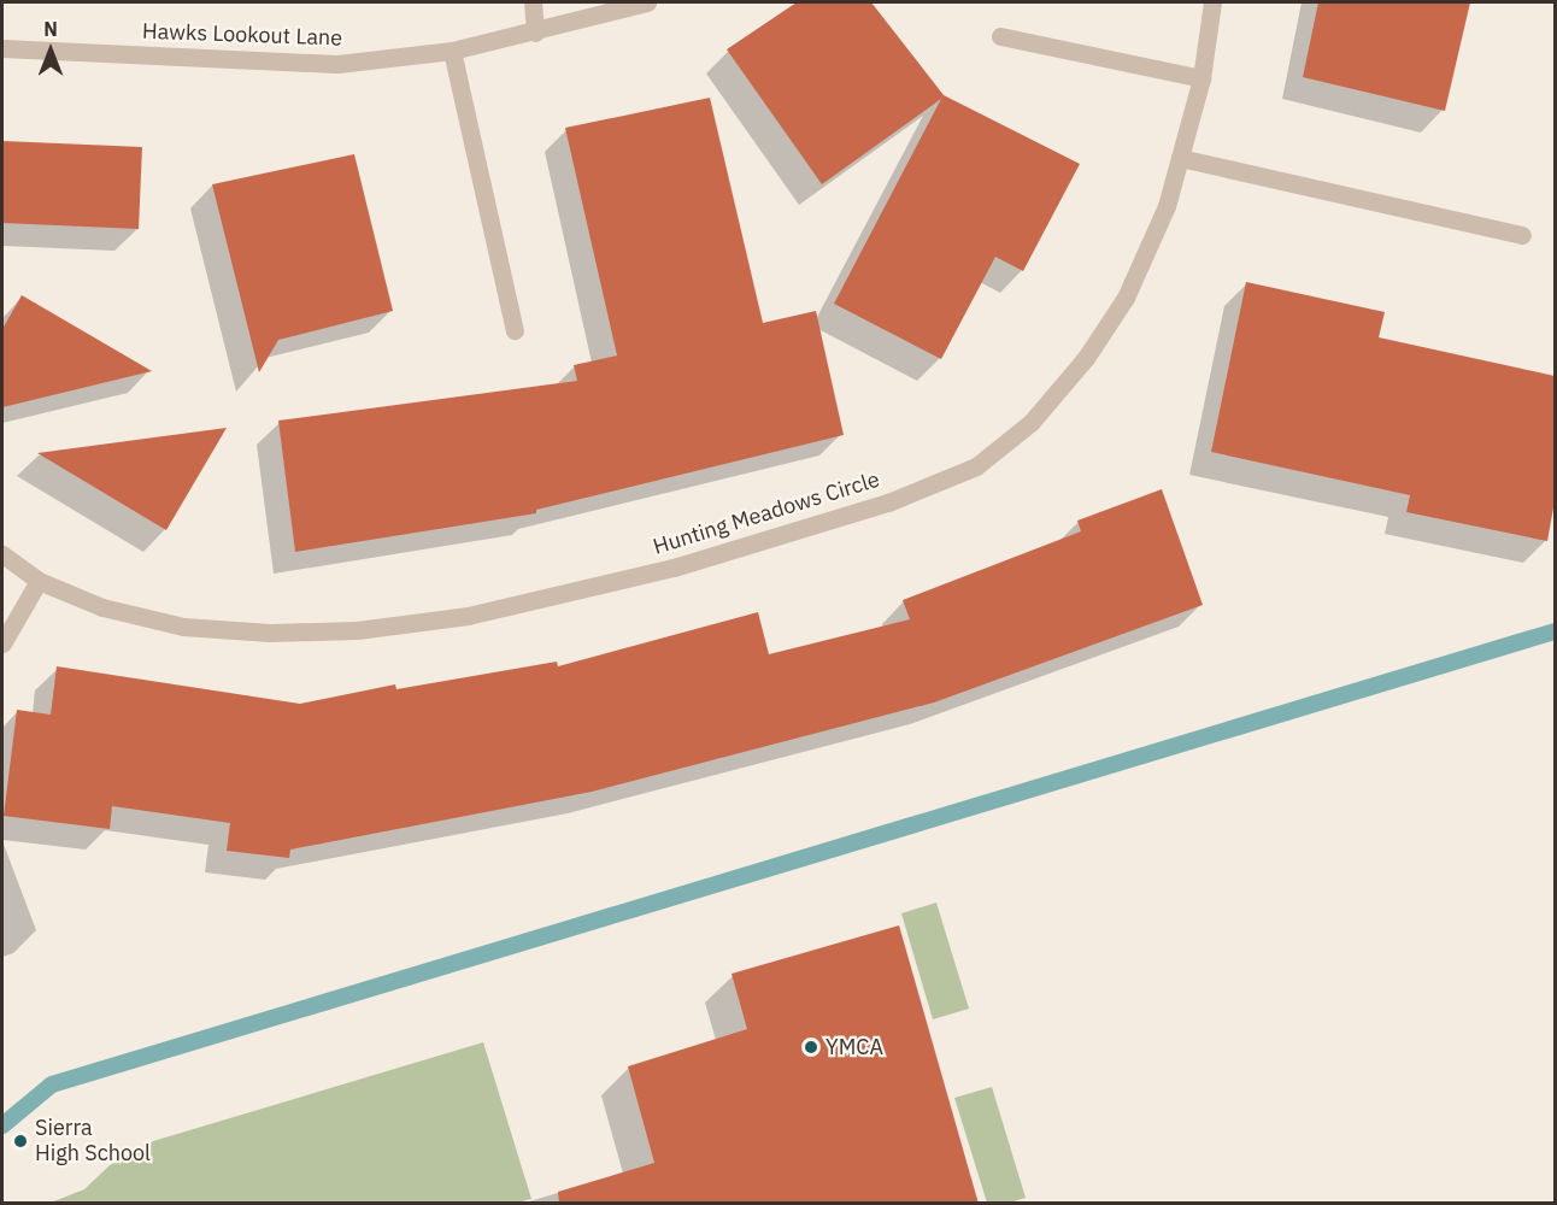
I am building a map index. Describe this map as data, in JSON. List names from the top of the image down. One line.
{"streets":{"street":["Hawks Lookout Lane","Hunting Meadows Circle"]},"places":["YMCA","Sierra High School"],"north":"top"}
